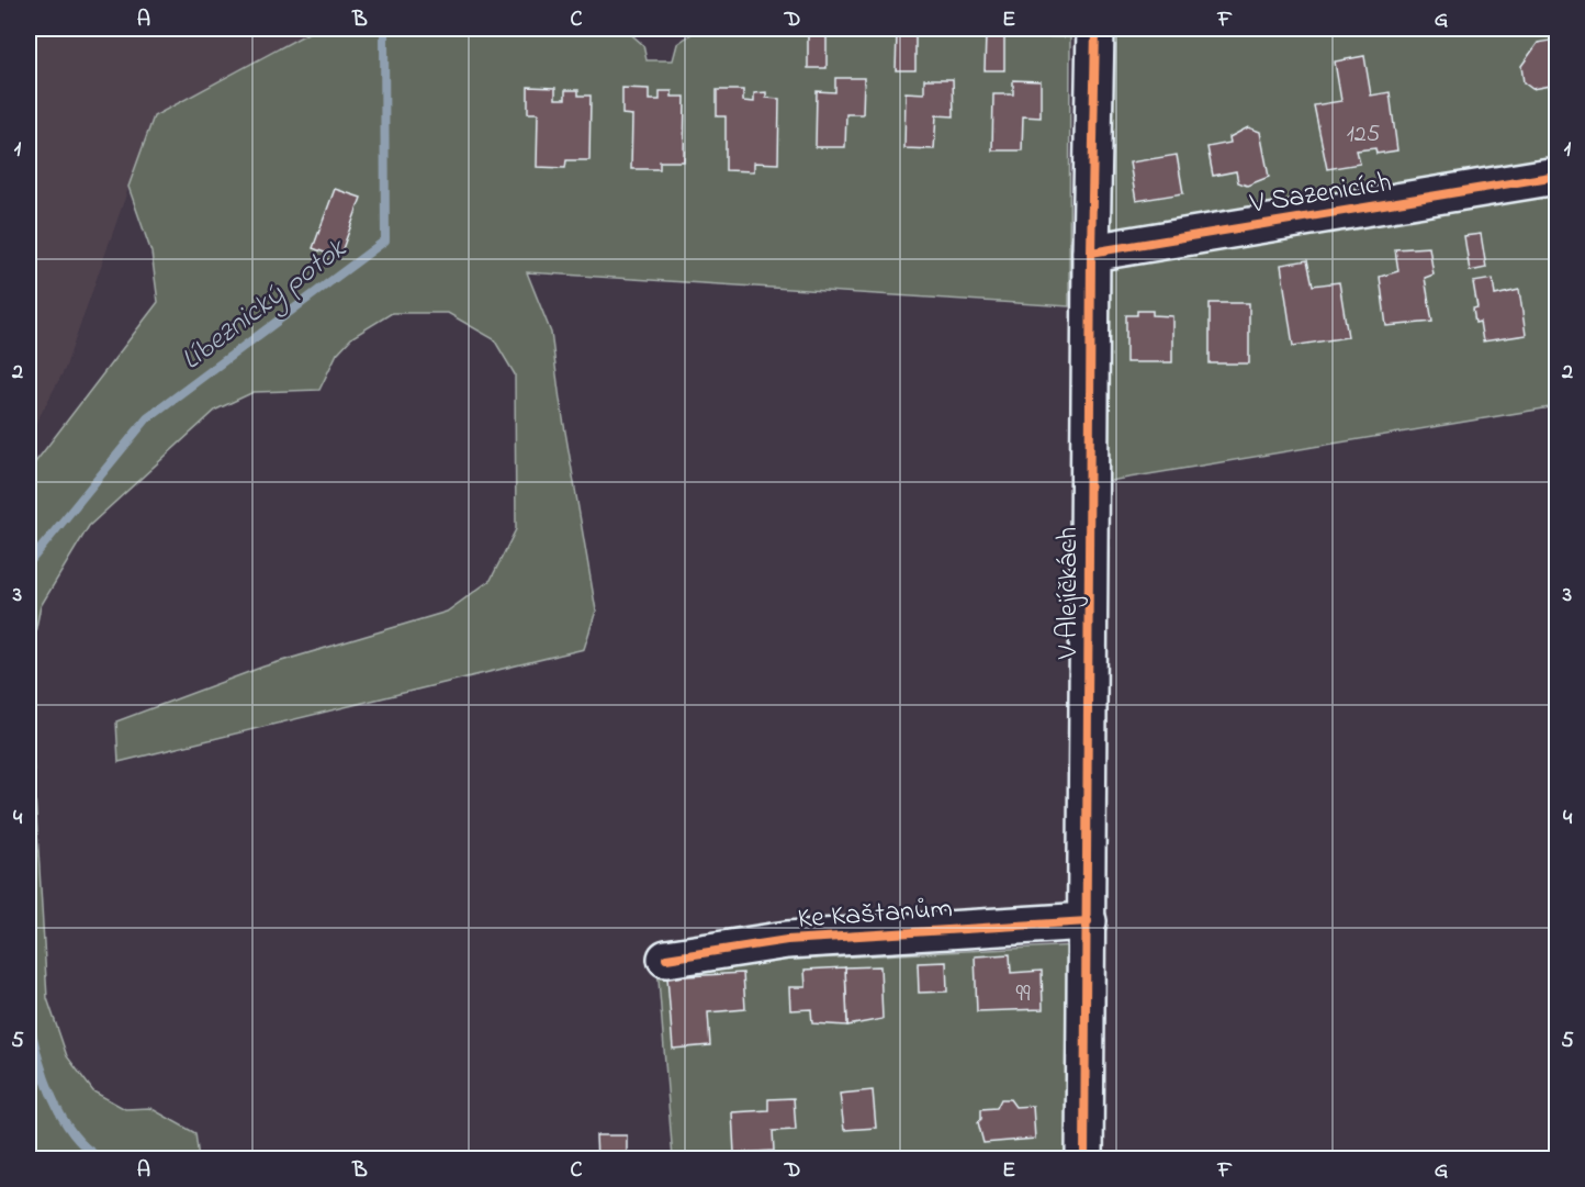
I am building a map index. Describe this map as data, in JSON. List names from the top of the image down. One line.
{"streets":{"street":["V Sazenicích","V Alejíčkách","Ke Kaštanům"]},"crossings":[["V Sazenicích","V Alejíčkách"],["V Alejíčkách","Ke Kaštanům"]],"water":["Líbeznický potok"],"house_numbers":["125","99"],"grid":{"columns":["A","B","C","D","E","F","G"],"rows":["1","2","3","4","5"]}}
